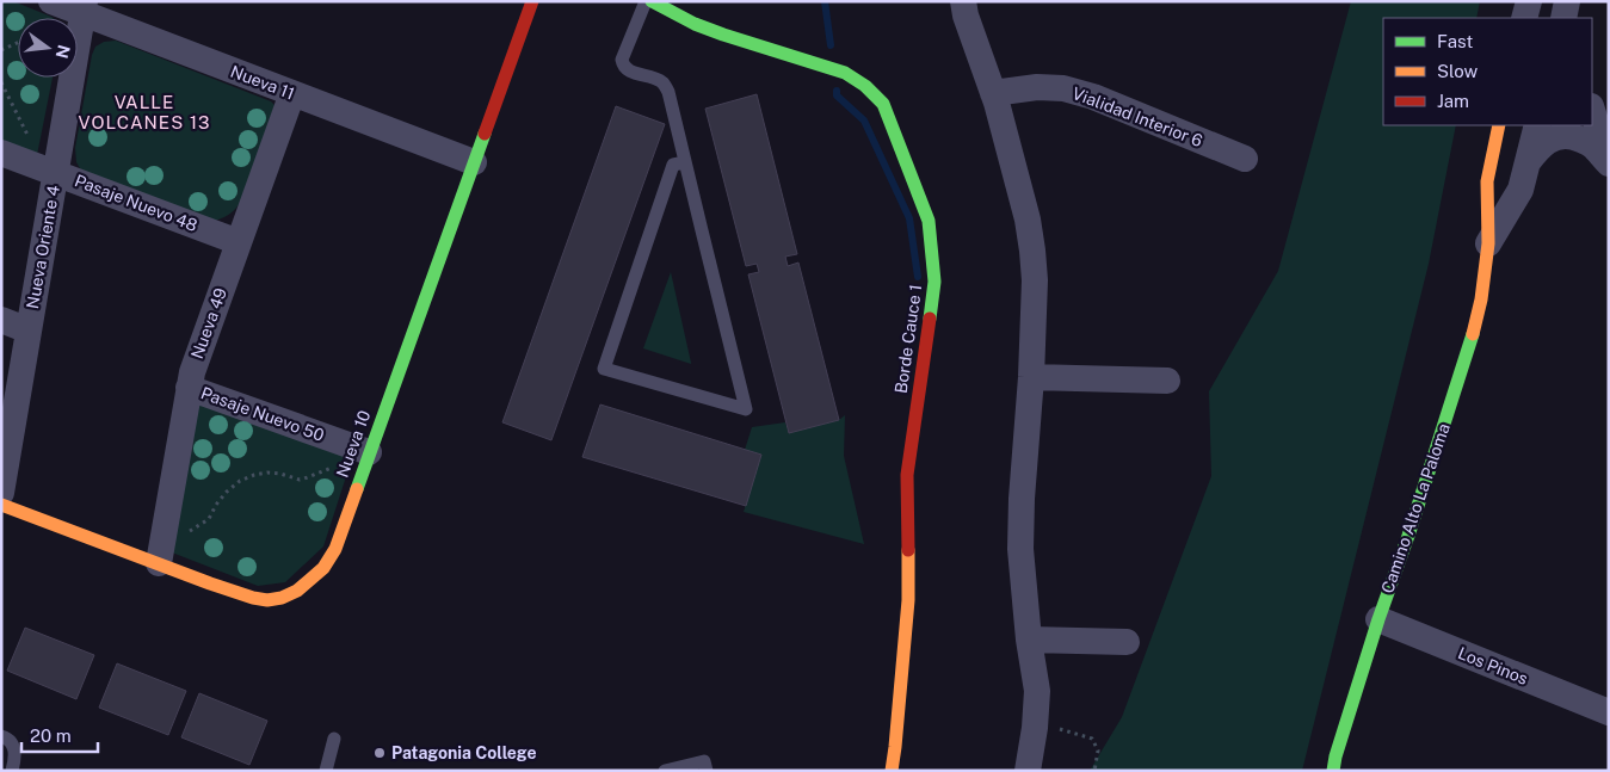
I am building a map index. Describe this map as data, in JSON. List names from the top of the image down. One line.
{"streets":{"street":["Nueva 11","Vialidad Interior 6","Pasaje Nuevo 48","Nueva Oriente 4","Nueva 49","Borde Cauce 1","Pasaje Nuevo 50","Nueva 10","Camino Alto La Paloma","Los Pinos"]},"crossings":[["Nueva 11","Nueva Oriente 4"],["Nueva 11","Nueva 49"],["Nueva 11","Nueva 10"],["Pasaje Nuevo 48","Nueva Oriente 4"],["Pasaje Nuevo 48","Nueva 49"],["Nueva 49","Pasaje Nuevo 50"],["Nueva 49","Nueva 10"],["Pasaje Nuevo 50","Nueva 10"],["Camino Alto La Paloma","Los Pinos"]],"districts":["VALLE VOLCANES 13"],"places":["Patagonia College"],"legend":["Fast","Slow","Jam"],"scale_bar":"20 m","north":"right"}
